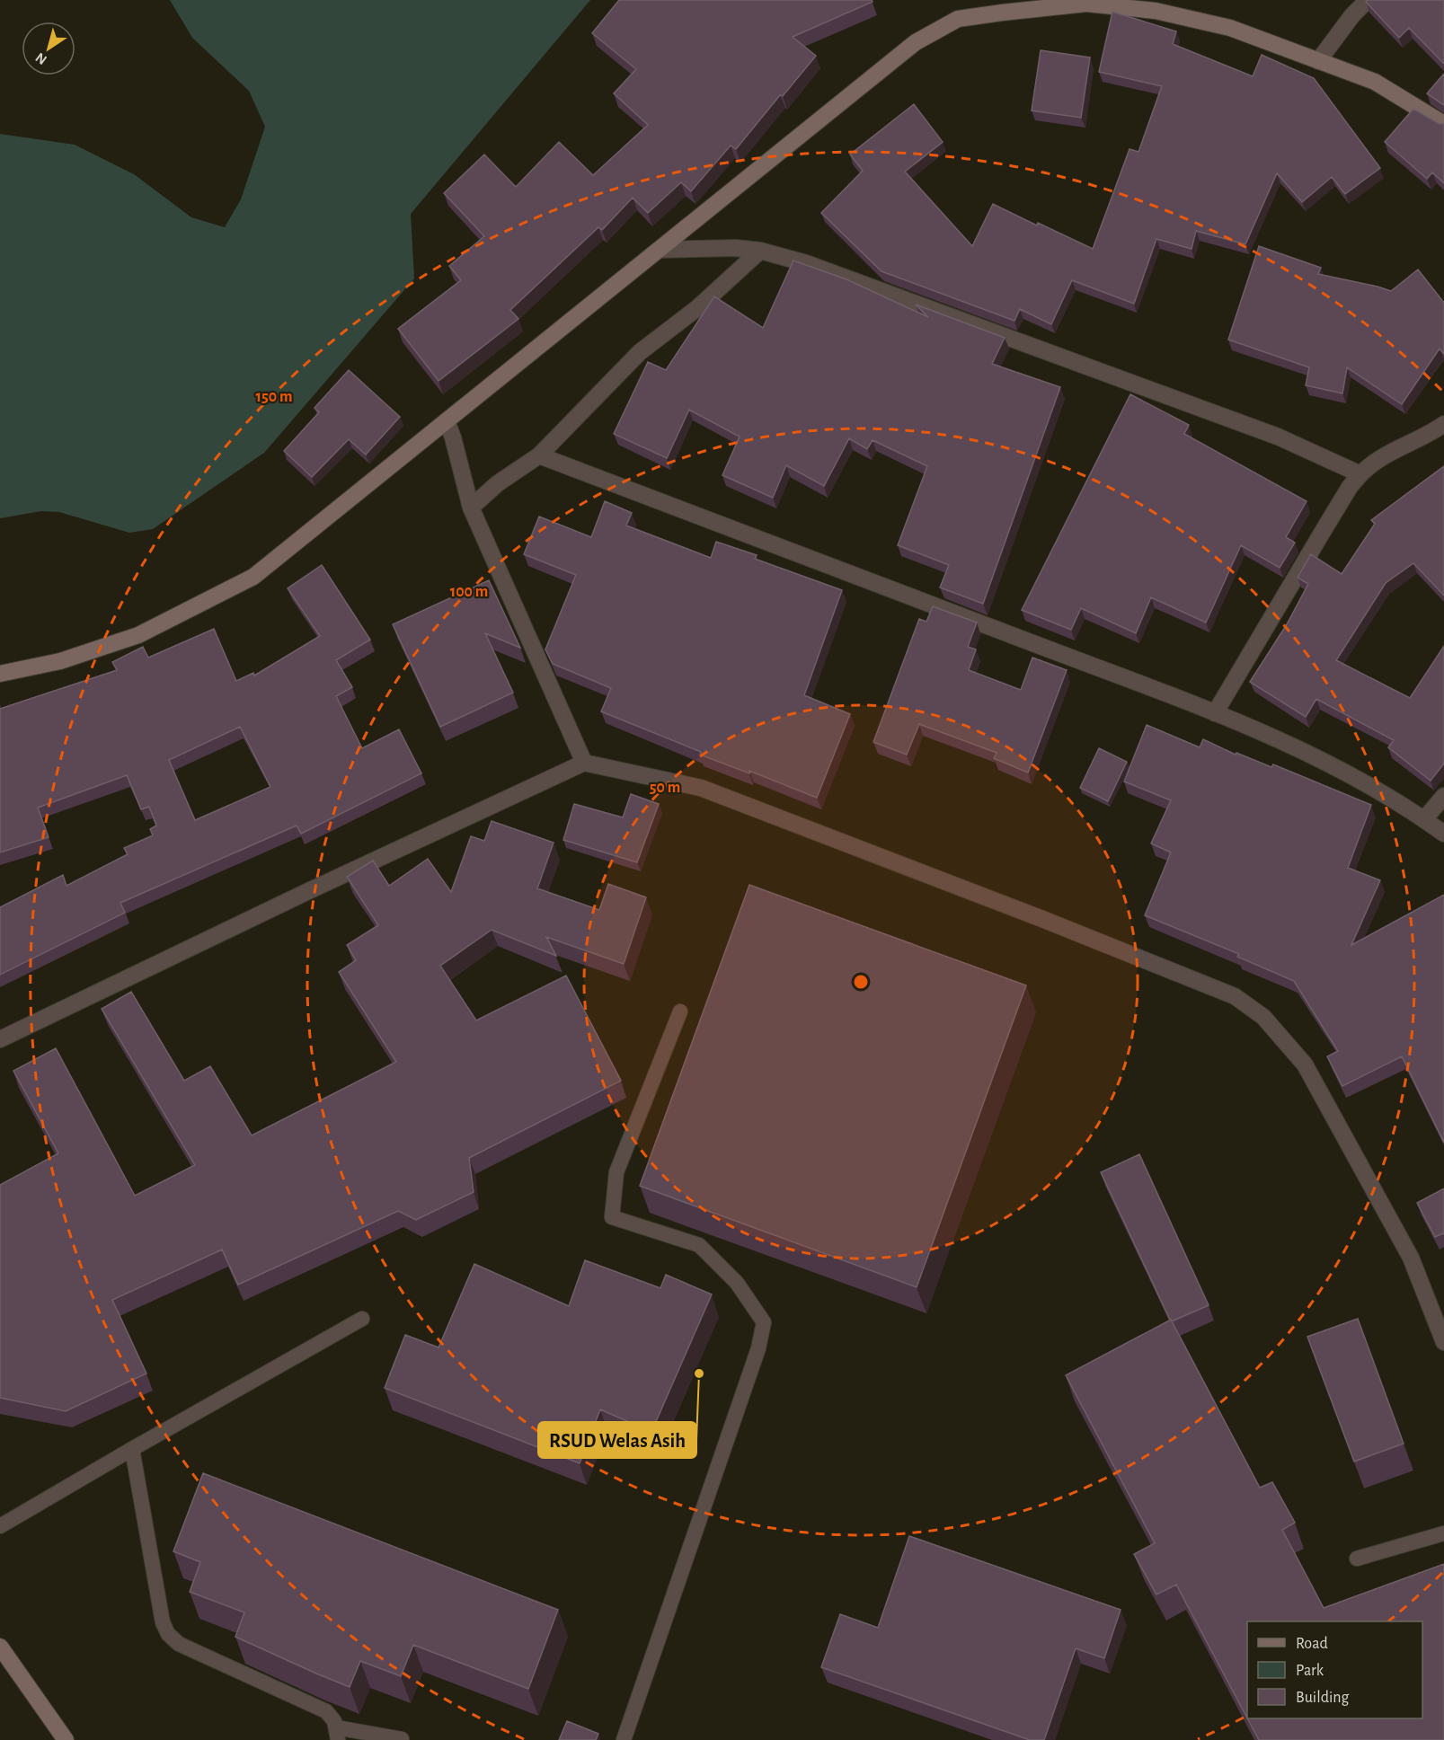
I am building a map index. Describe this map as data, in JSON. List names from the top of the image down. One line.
{"places":["RSUD Welas Asih"],"legend":["Road","Park","Building"],"north":"bottom left","rings":["150 m","100 m","50 m"]}
